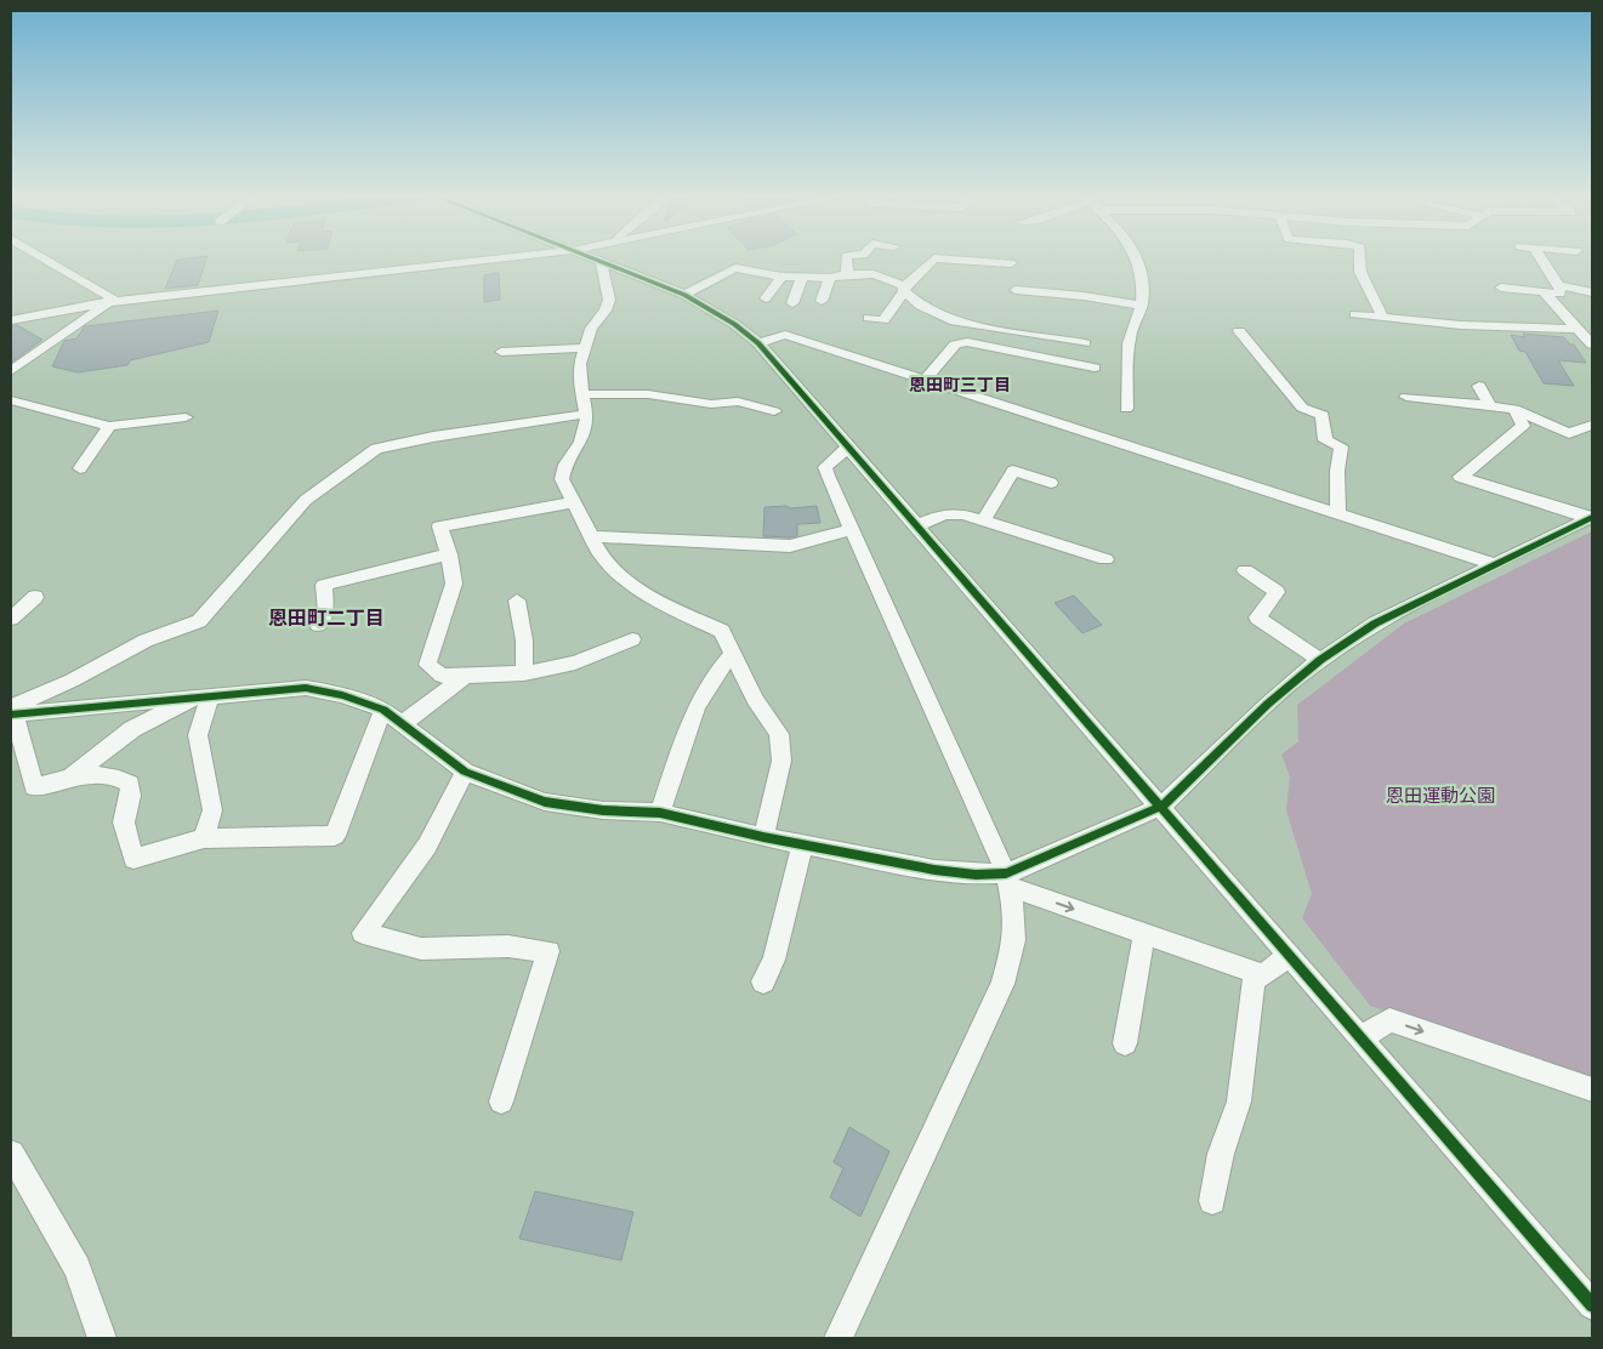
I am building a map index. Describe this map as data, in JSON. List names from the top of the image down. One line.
{"districts":["恩田町三丁目","恩田町二丁目"],"parks":["恩田運動公園"]}
